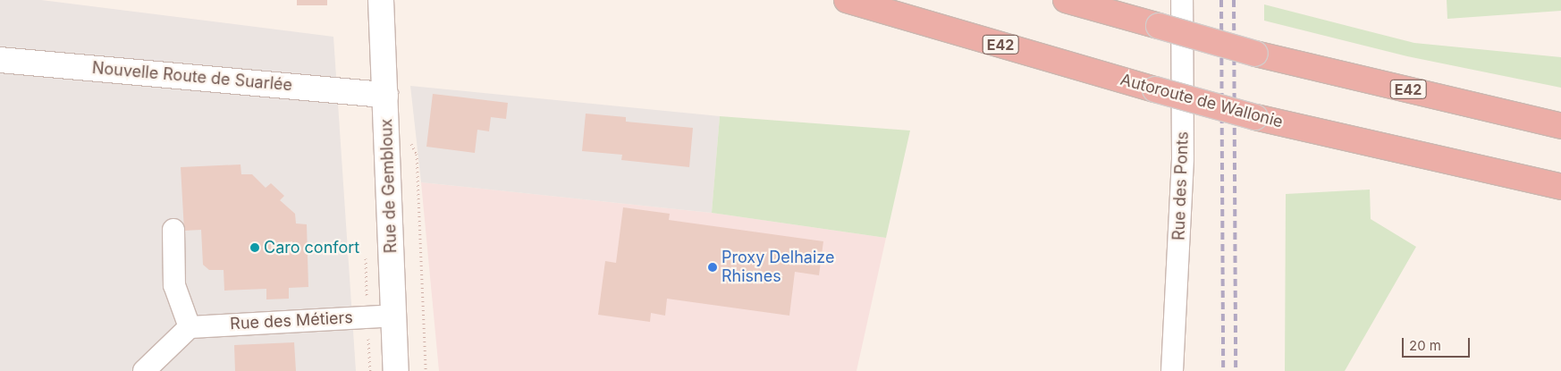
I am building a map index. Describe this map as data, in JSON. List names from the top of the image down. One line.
{"streets":{"highway":["E42","Autoroute de Wallonie"],"street":["Nouvelle Route de Suarlée","Rue de Gembloux","Rue des Ponts","Rue des Métiers"]},"crossings":[["Nouvelle Route de Suarlée","Rue de Gembloux"],["Rue de Gembloux","Rue des Métiers"]],"places":["Caro confort","Proxy Delhaize Rhisnes"],"scale_bar":"20 m"}
